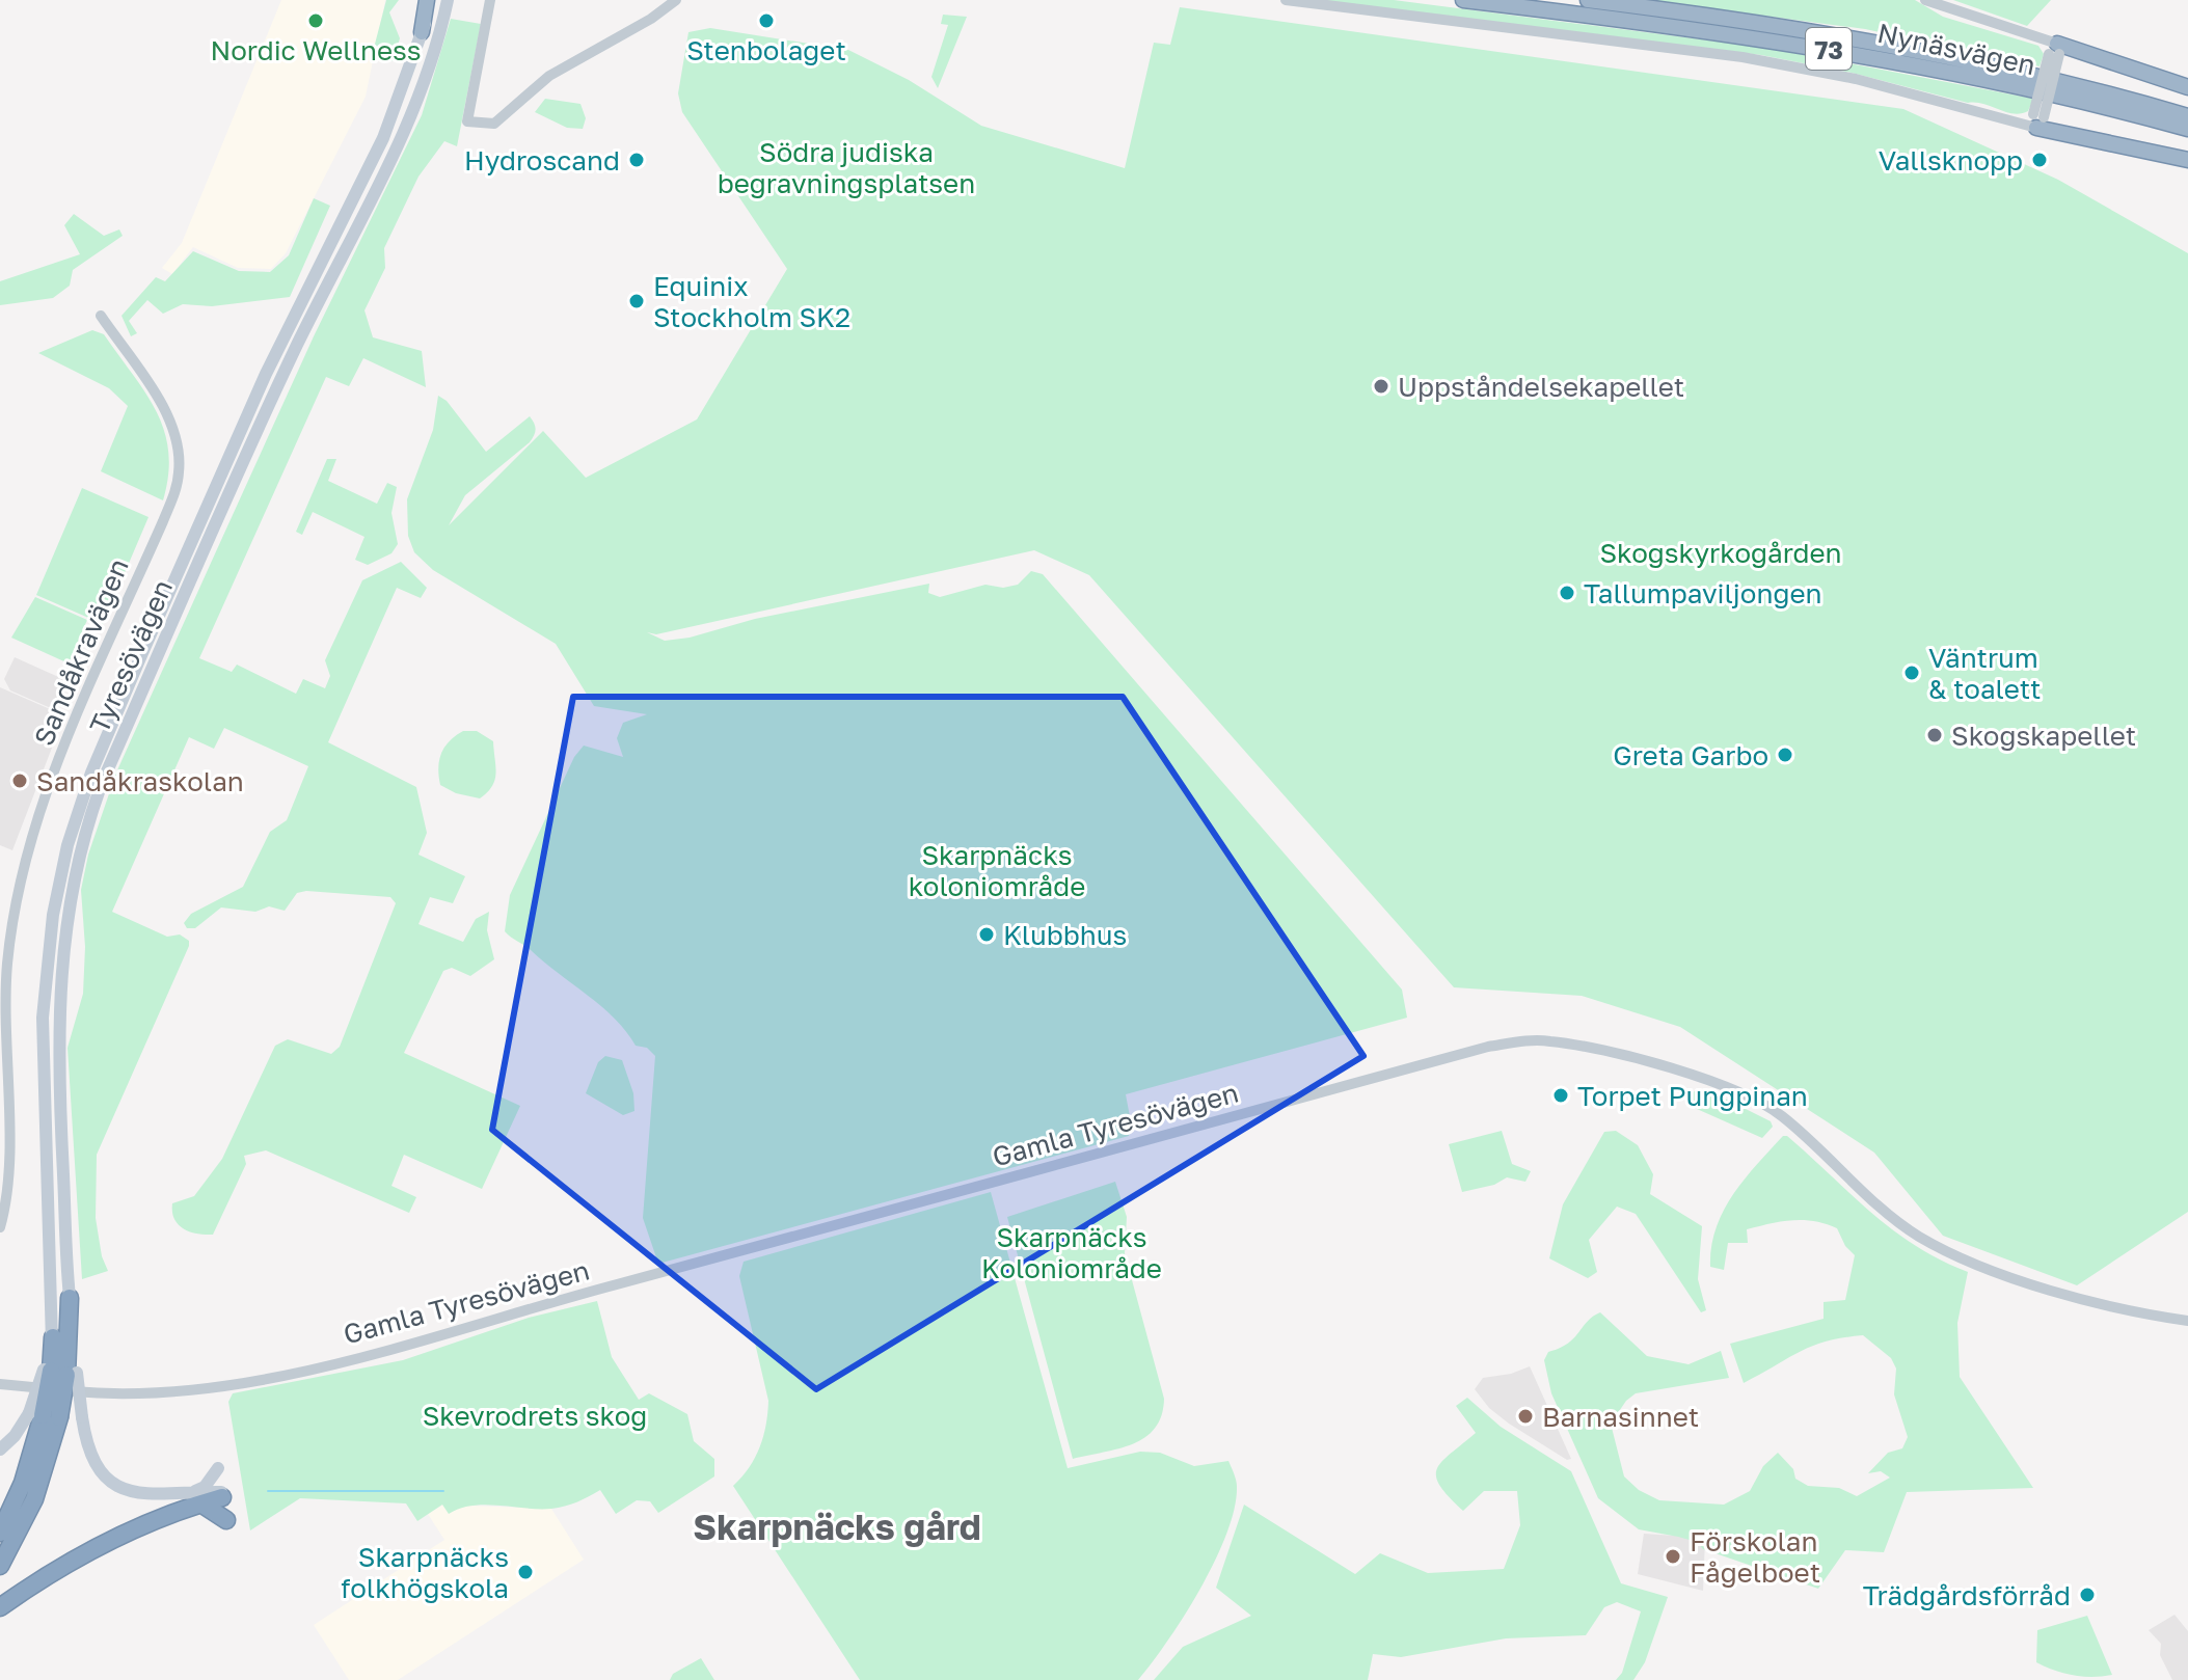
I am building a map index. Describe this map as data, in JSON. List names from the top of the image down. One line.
{"streets":{"highway":["73","Nynäsvägen","Tyresövägen"],"street":["Sandåkravägen","Gamla Tyresövägen"]},"districts":["Skarpnäcks gård"],"parks":["Södra judiska begravningsplatsen","Skogskyrkogården","Skarpnäcks koloniområde","Skarpnäcks Koloniområde","Skevrodrets skog"],"places":["Nordic Wellness","Stenbolaget","Hydroscand","Vallsknopp","Equinix Stockholm SK2","Uppståndelsekapellet","Tallumpaviljongen","Väntrum & toalett","Skogskapellet","Greta Garbo","Sandåkraskolan","Klubbhus","Torpet Pungpinan","Barnasinnet","Förskolan Fågelboet","Skarpnäcks folkhögskola","Trädgårdsförråd"]}
